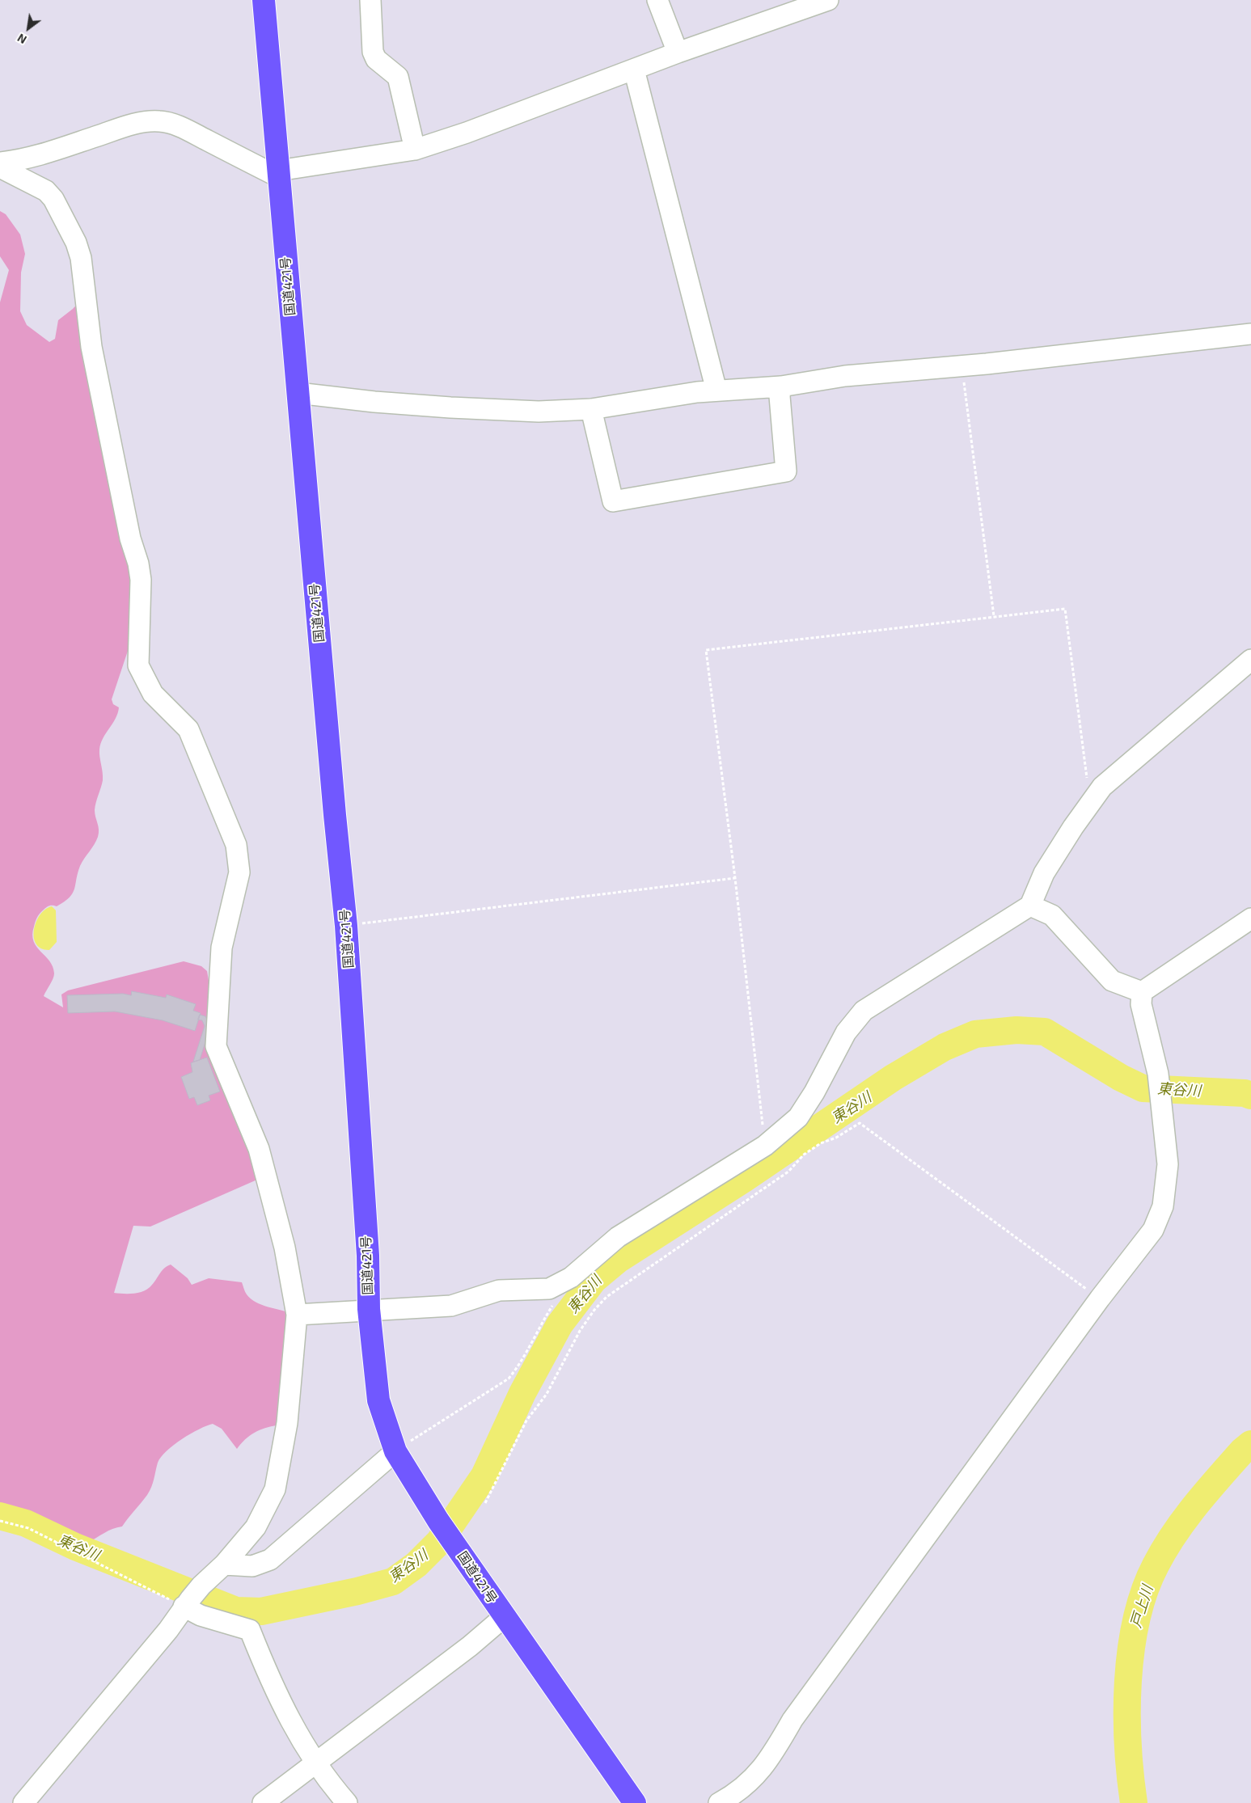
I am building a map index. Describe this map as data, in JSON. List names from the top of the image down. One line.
{"streets":{"highway":["国道421号"]},"water":["東谷川","戸上川"],"north":"bottom left"}
